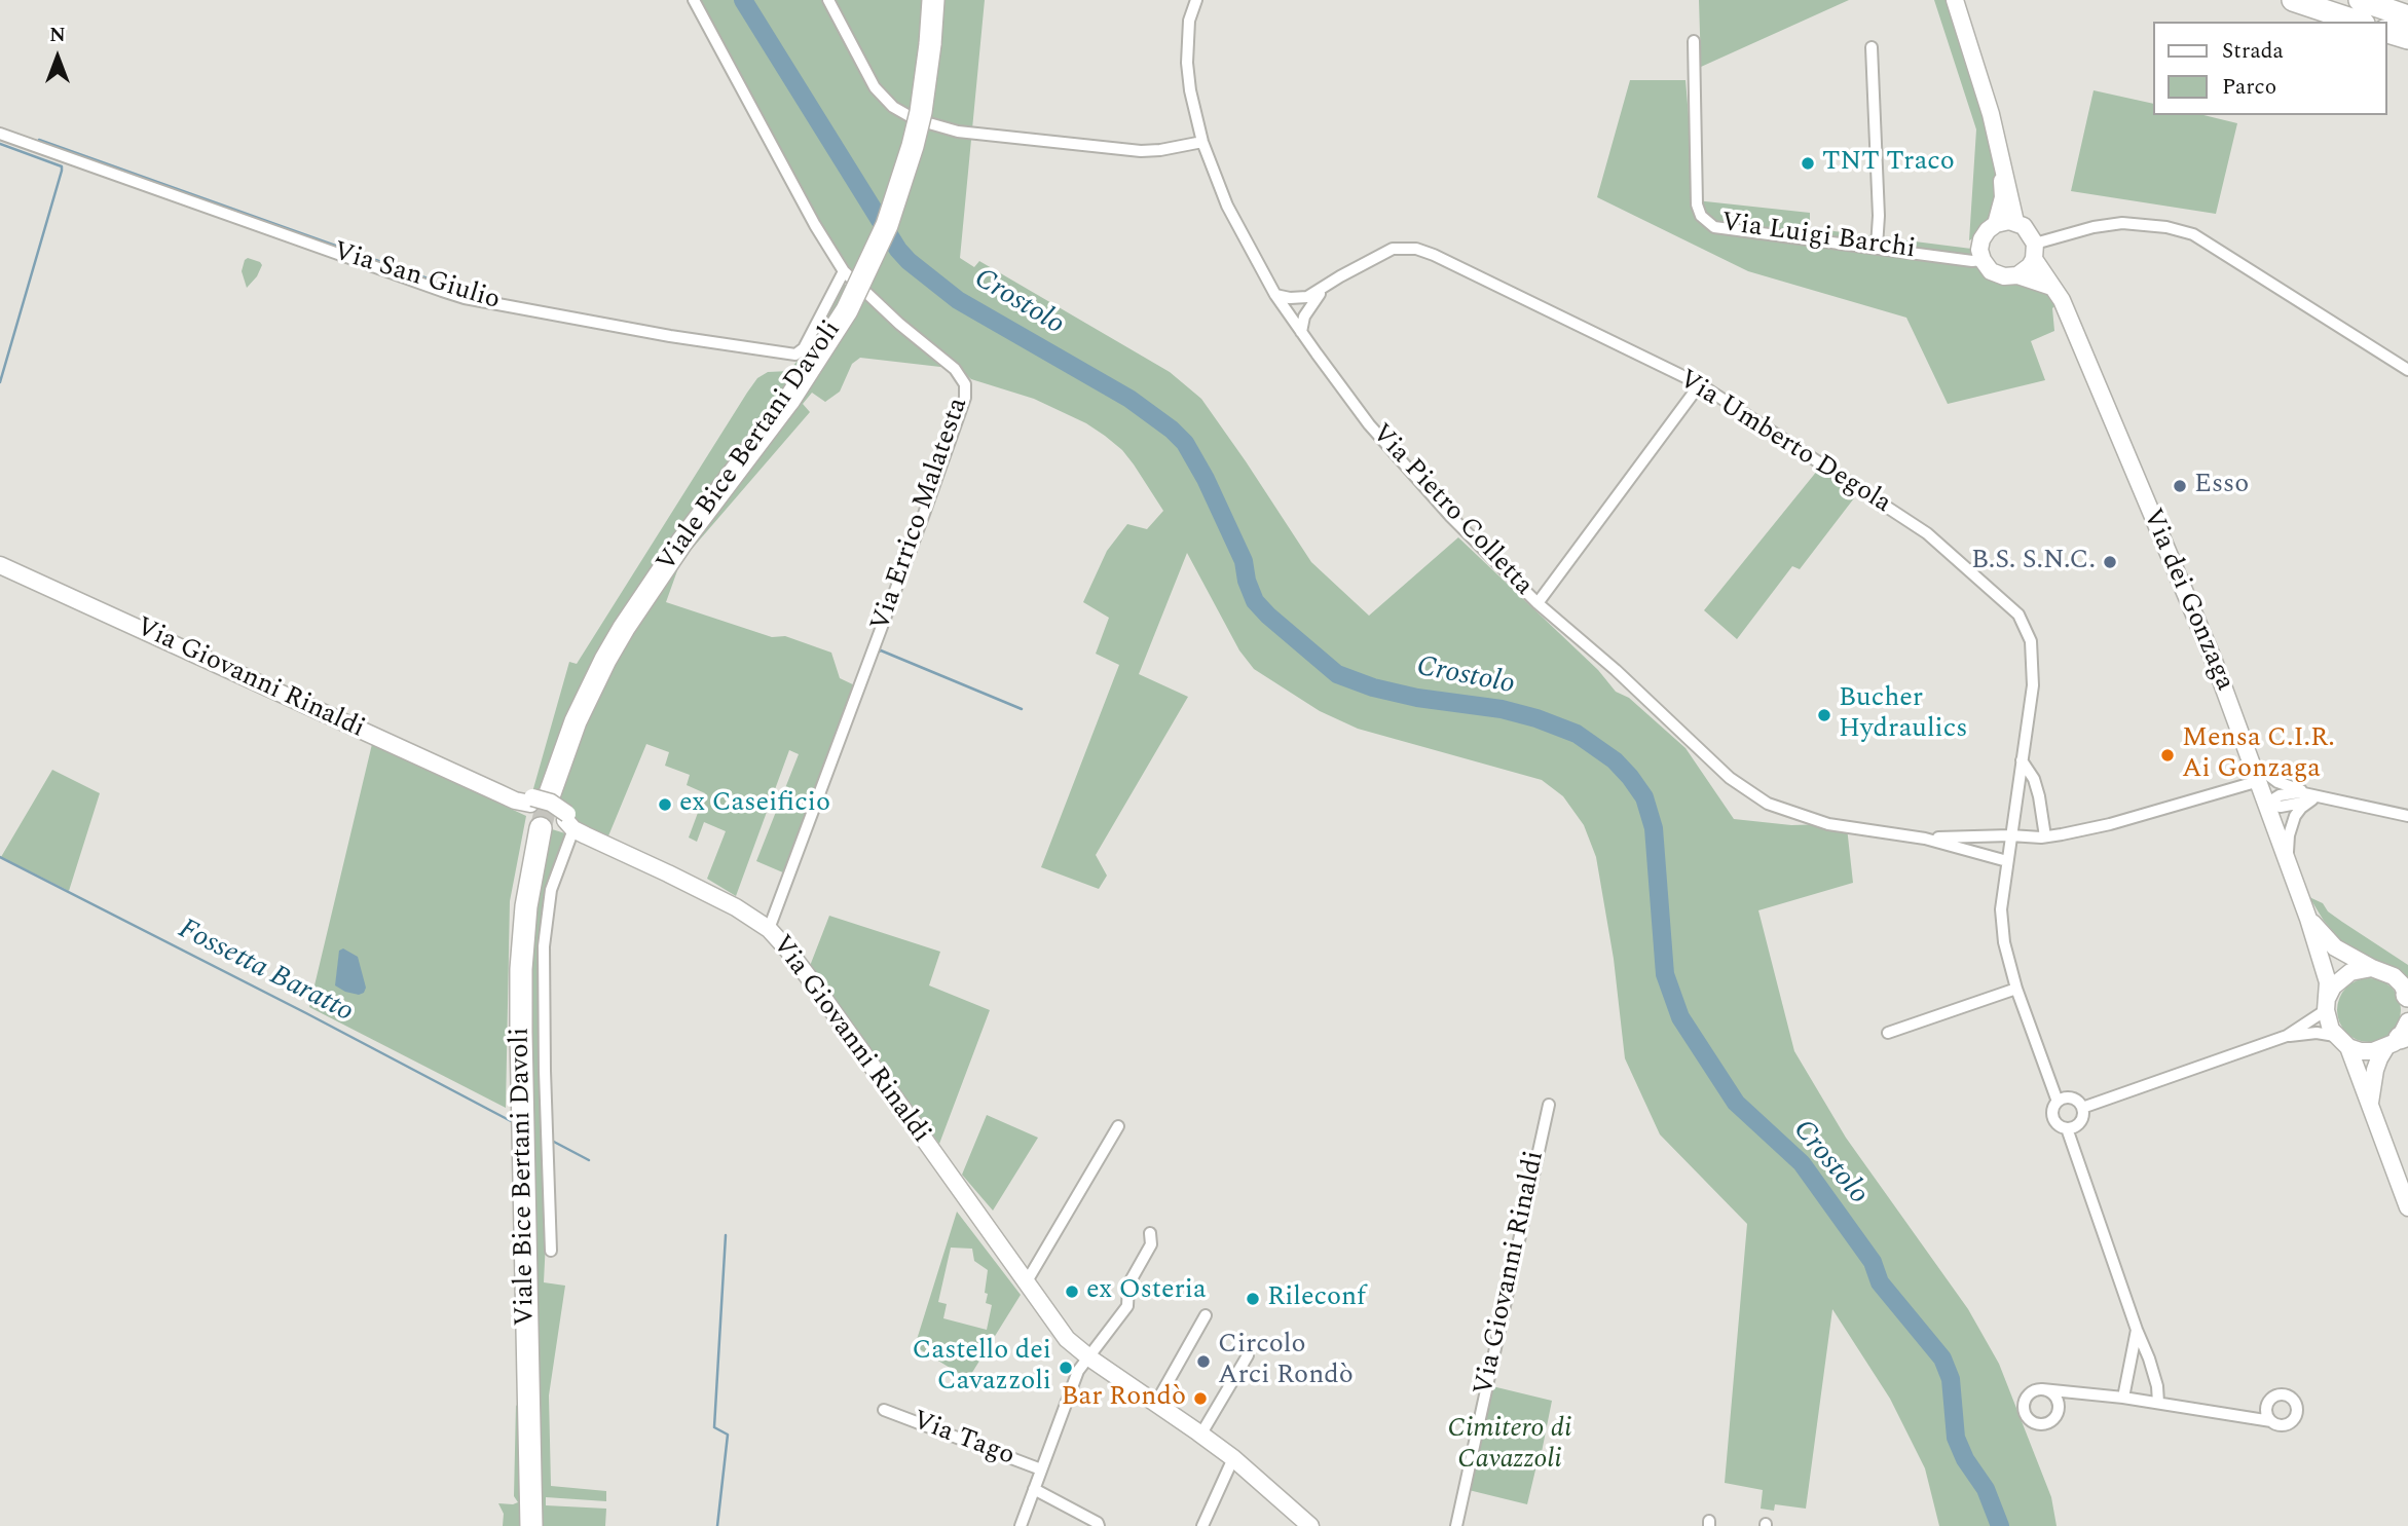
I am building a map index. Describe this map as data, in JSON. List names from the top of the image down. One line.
{"streets":{"highway":["Viale Bice Bertani Davoli"],"main road":["Via dei Gonzaga","Via Giovanni Rinaldi"],"street":["Via Luigi Barchi","Via San Giulio","Via Umberto Degola","Via Pietro Colletta","Via Errico Malatesta","Via Tago"]},"crossings":[["Via Luigi Barchi","Via dei Gonzaga"],["Via San Giulio","Via Errico Malatesta"],["Via Umberto Degola","Via Pietro Colletta"],["Viale Bice Bertani Davoli","Via Giovanni Rinaldi"],["Via Pietro Colletta","Via dei Gonzaga"],["Via Errico Malatesta","Via Giovanni Rinaldi"]],"water":["Crostolo","Fossetta Baratto"],"parks":["Cimitero di Cavazzoli"],"places":["TNT Traco","Esso","B.S. S.N.C.","Bucher Hydraulics","Mensa C.I.R. Ai Gonzaga","ex Caseificio","ex Osteria","Rileconf","Circolo Arci Rondò","Castello dei Cavazzoli","Bar Rondò"],"legend":["Strada","Parco"],"north":"top"}
